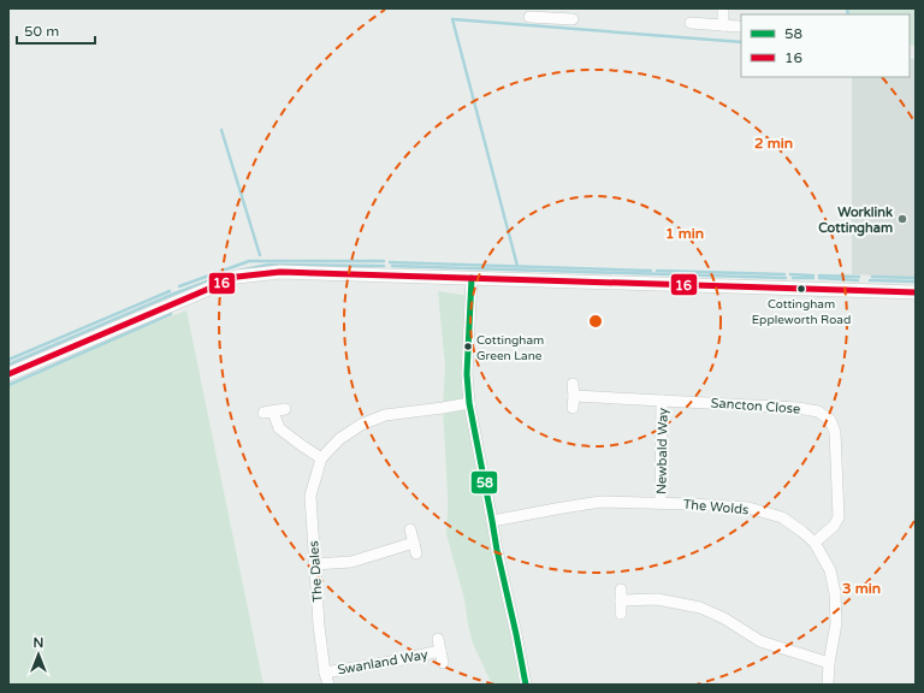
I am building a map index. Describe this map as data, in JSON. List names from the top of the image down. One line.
{"streets":{"street":["Sancton Close","Newbald Way","The Wolds","The Dales","Swanland Way"]},"crossings":[["Sancton Close","Newbald Way"],["Sancton Close","The Wolds"],["Newbald Way","The Wolds"],["The Dales","Swanland Way"]],"places":["Worklink Cottingham","Cottingham Eppleworth Road","Cottingham Green Lane"],"lines":["transit line 16","transit line 58"],"legend":["58","16"],"scale_bar":"50 m","north":"top","rings":["2 min","1 min","3 min"]}
